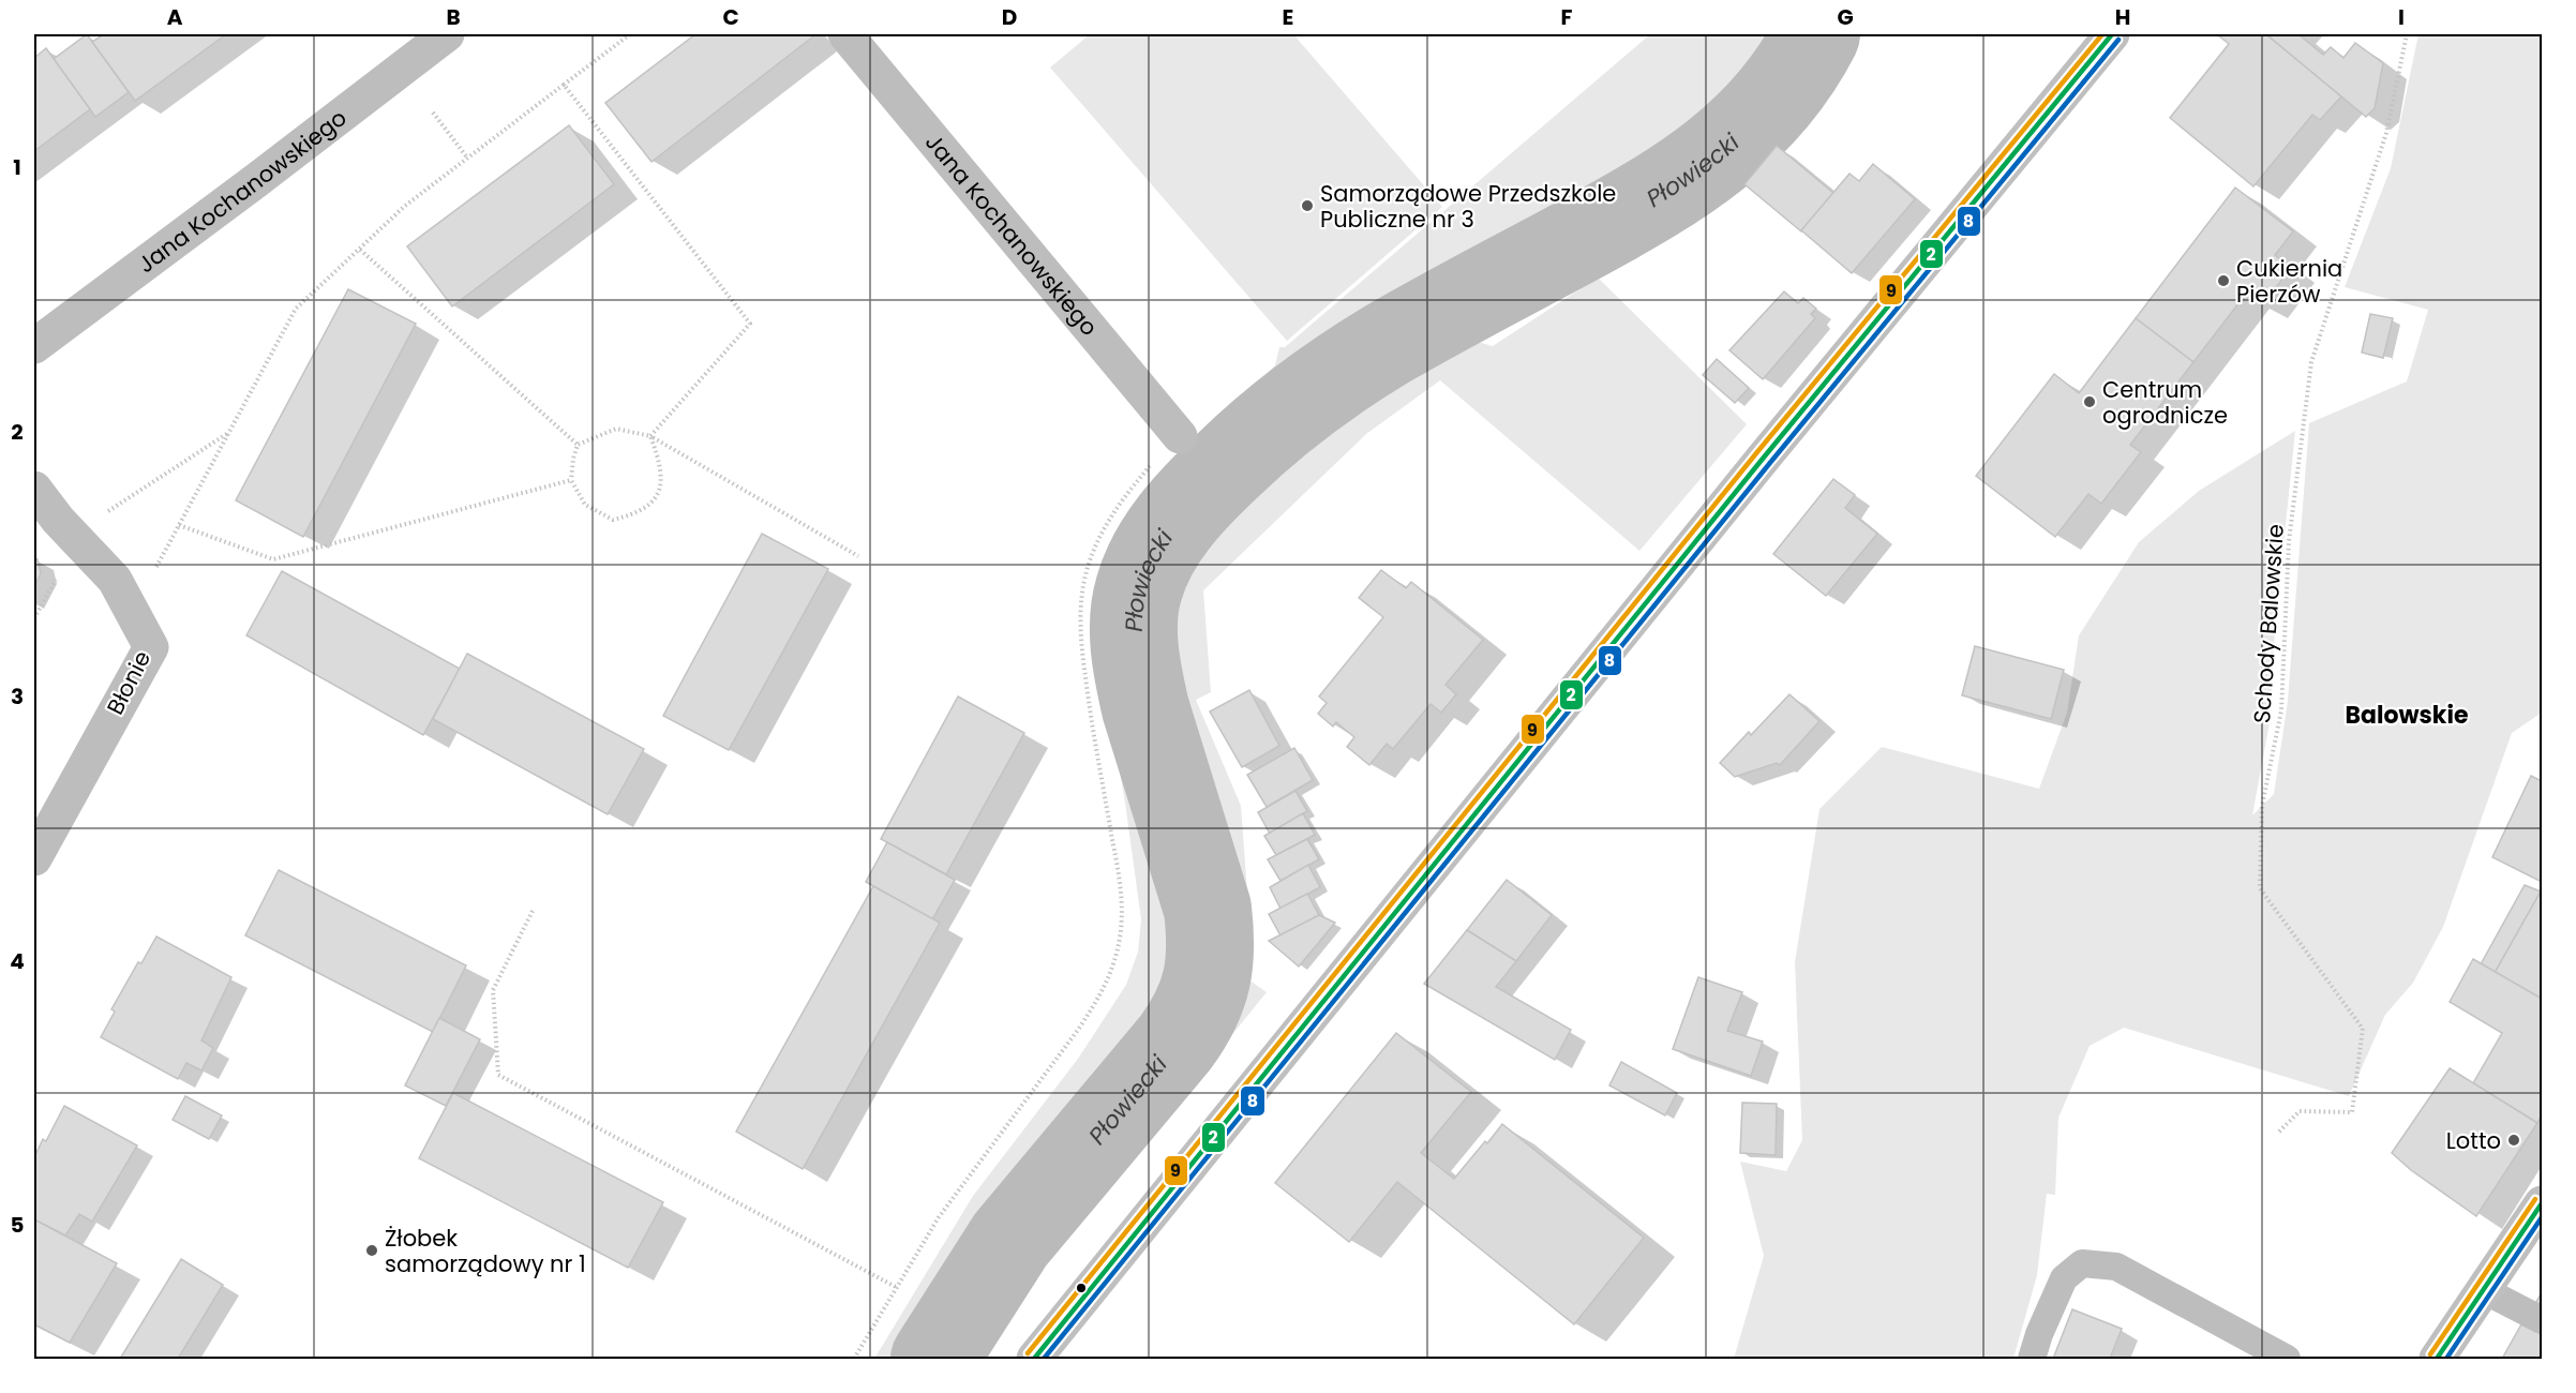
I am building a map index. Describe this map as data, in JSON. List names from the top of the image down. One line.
{"streets":{"street":["Jana Kochanowskiego","Błonie"],"path":["Schody Balowskie"]},"districts":["Balowskie"],"water":["Płowiecki"],"places":["Samorządowe Przedszkole Publiczne nr 3","Cukiernia Pierzów","Centrum ogrodnicze","Lotto","Żłobek samorządowy nr 1"],"lines":["transit line 2","transit line 9","transit line 8"],"grid":{"columns":["A","B","C","D","E","F","G","H","I"],"rows":["1","2","3","4","5"]}}
